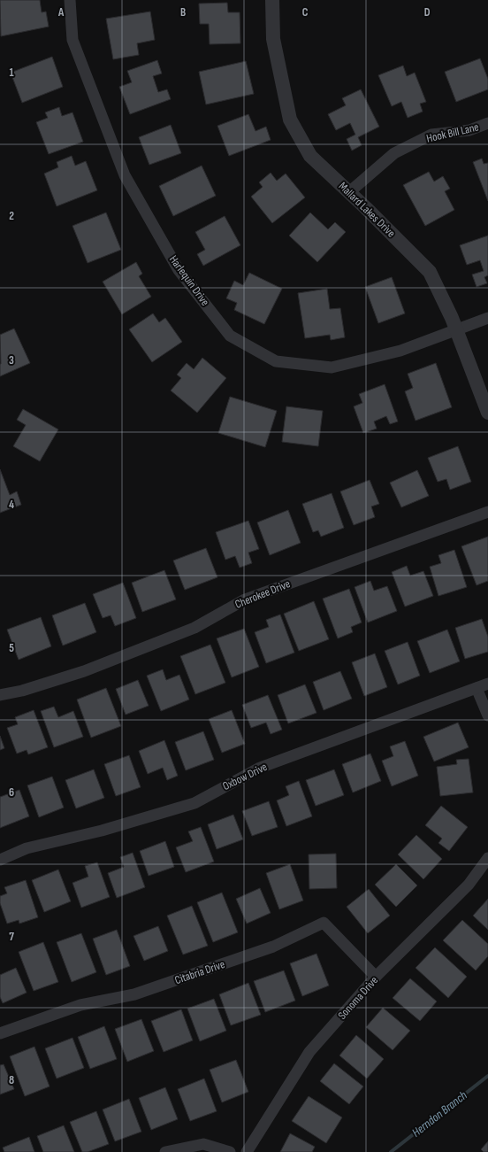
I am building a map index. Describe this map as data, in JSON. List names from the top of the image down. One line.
{"streets":{"street":["Hook Bill Lane","Mallard Lakes Drive","Harlequin Drive","Cherokee Drive","Oxbow Drive","Citabria Drive","Sonoma Drive"]},"crossings":[["Hook Bill Lane","Mallard Lakes Drive"],["Mallard Lakes Drive","Harlequin Drive"],["Citabria Drive","Sonoma Drive"]],"water":["Herndon Branch"],"grid":{"columns":["A","B","C","D"],"rows":["1","2","3","4","5","6","7","8"]}}
